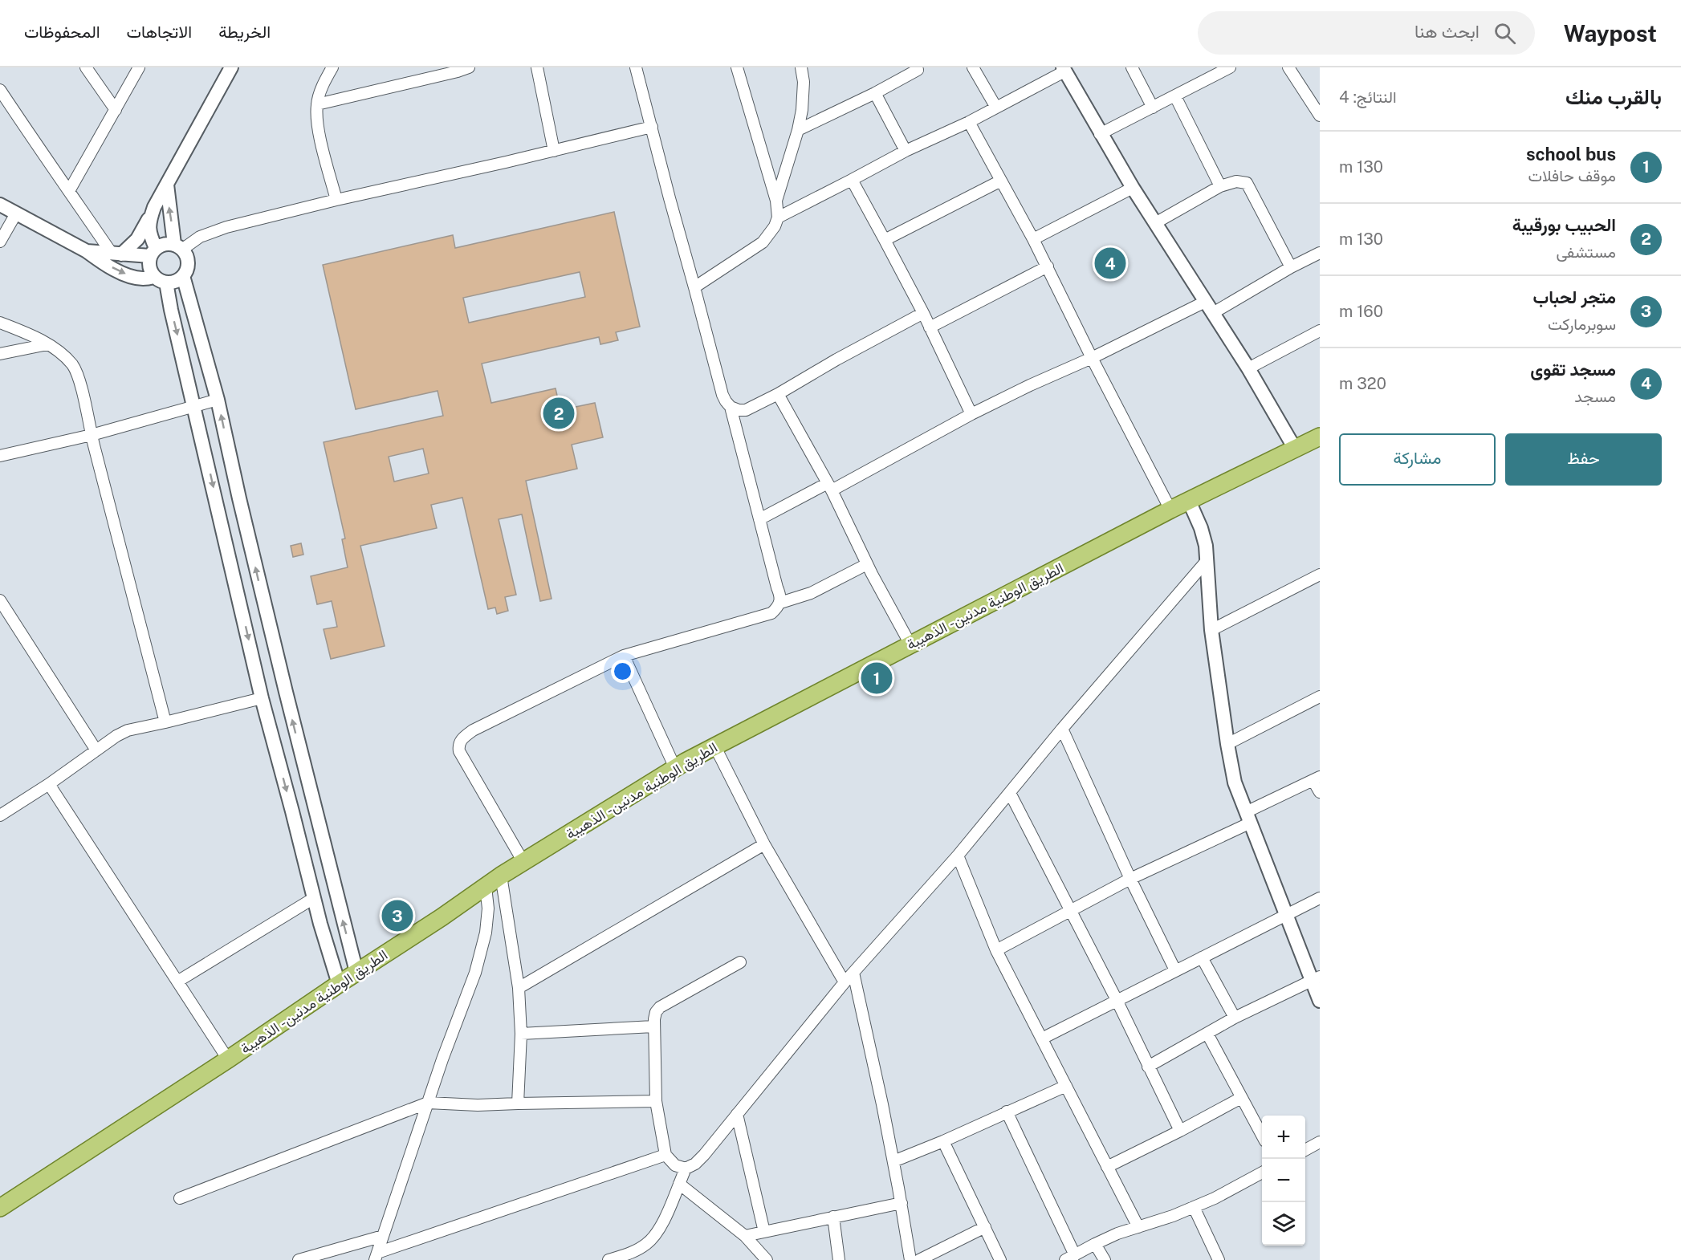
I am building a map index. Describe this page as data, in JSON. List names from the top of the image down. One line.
{"streets":{"main road":["الطريق الوطنية مدنين - الذهيبة"]},"page":{"header":"Waypost","search":"ابحث هنا","nav":["الخريطة","الاتجاهات","المحفوظات"],"heading":["بالقرب منك","النتائج: 4"],"list":[{"mark":"1","name":"school bus","note":"موقف حافلات","value":"130 m"},{"mark":"2","name":"الحبيب بورقيبة","note":"مستشفى","value":"130 m"},{"mark":"3","name":"متجر لحباب","note":"سوبرماركت","value":"160 m"},{"mark":"4","name":"مسجد تقوى","note":"مسجد","value":"320 m"}],"pins":["4","2","1","3"],"buttons":["حفظ","مشاركة"],"map_buttons":["+","−"]}}
